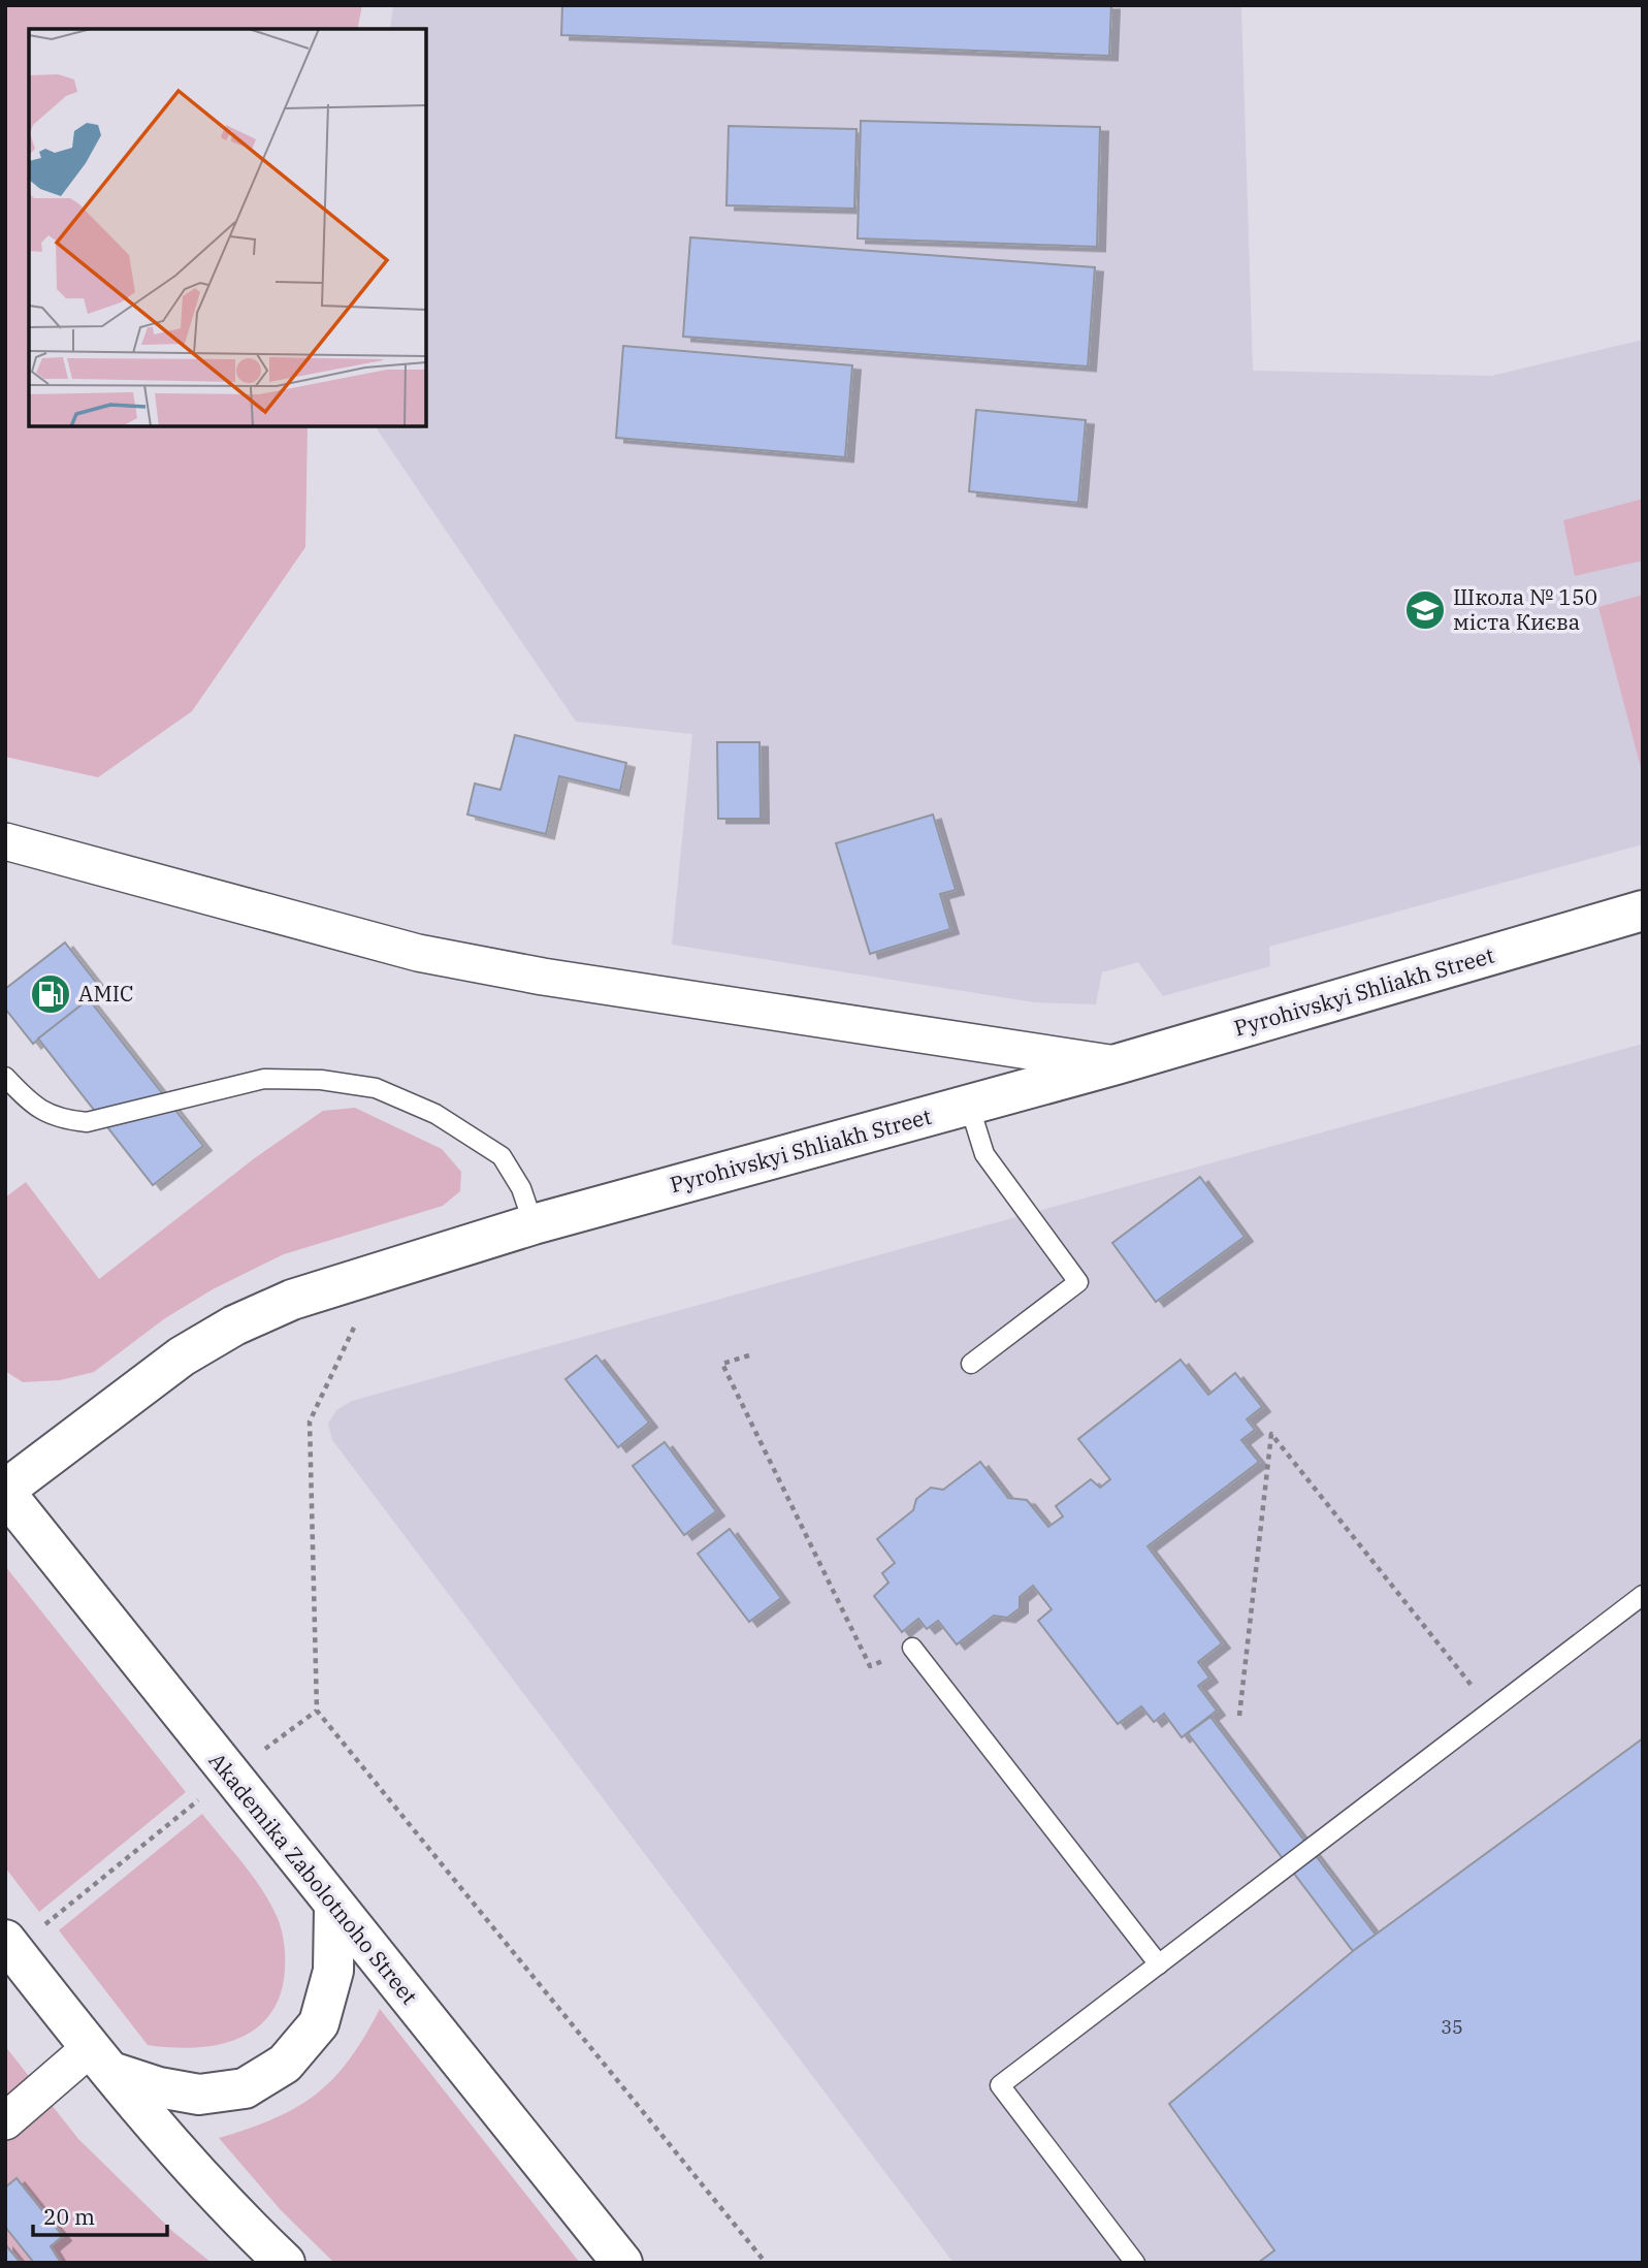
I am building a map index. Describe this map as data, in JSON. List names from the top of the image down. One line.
{"streets":{"main road":["Pyrohivskyi Shliakh Street","Akademika Zabolotnoho Street"]},"crossings":[["Pyrohivskyi Shliakh Street","Akademika Zabolotnoho Street"]],"places":{"school or university":["Школа № 150 міста Києва"],"fuel station":["AMIC"]},"house_numbers":["35"],"scale_bar":"20 m"}
